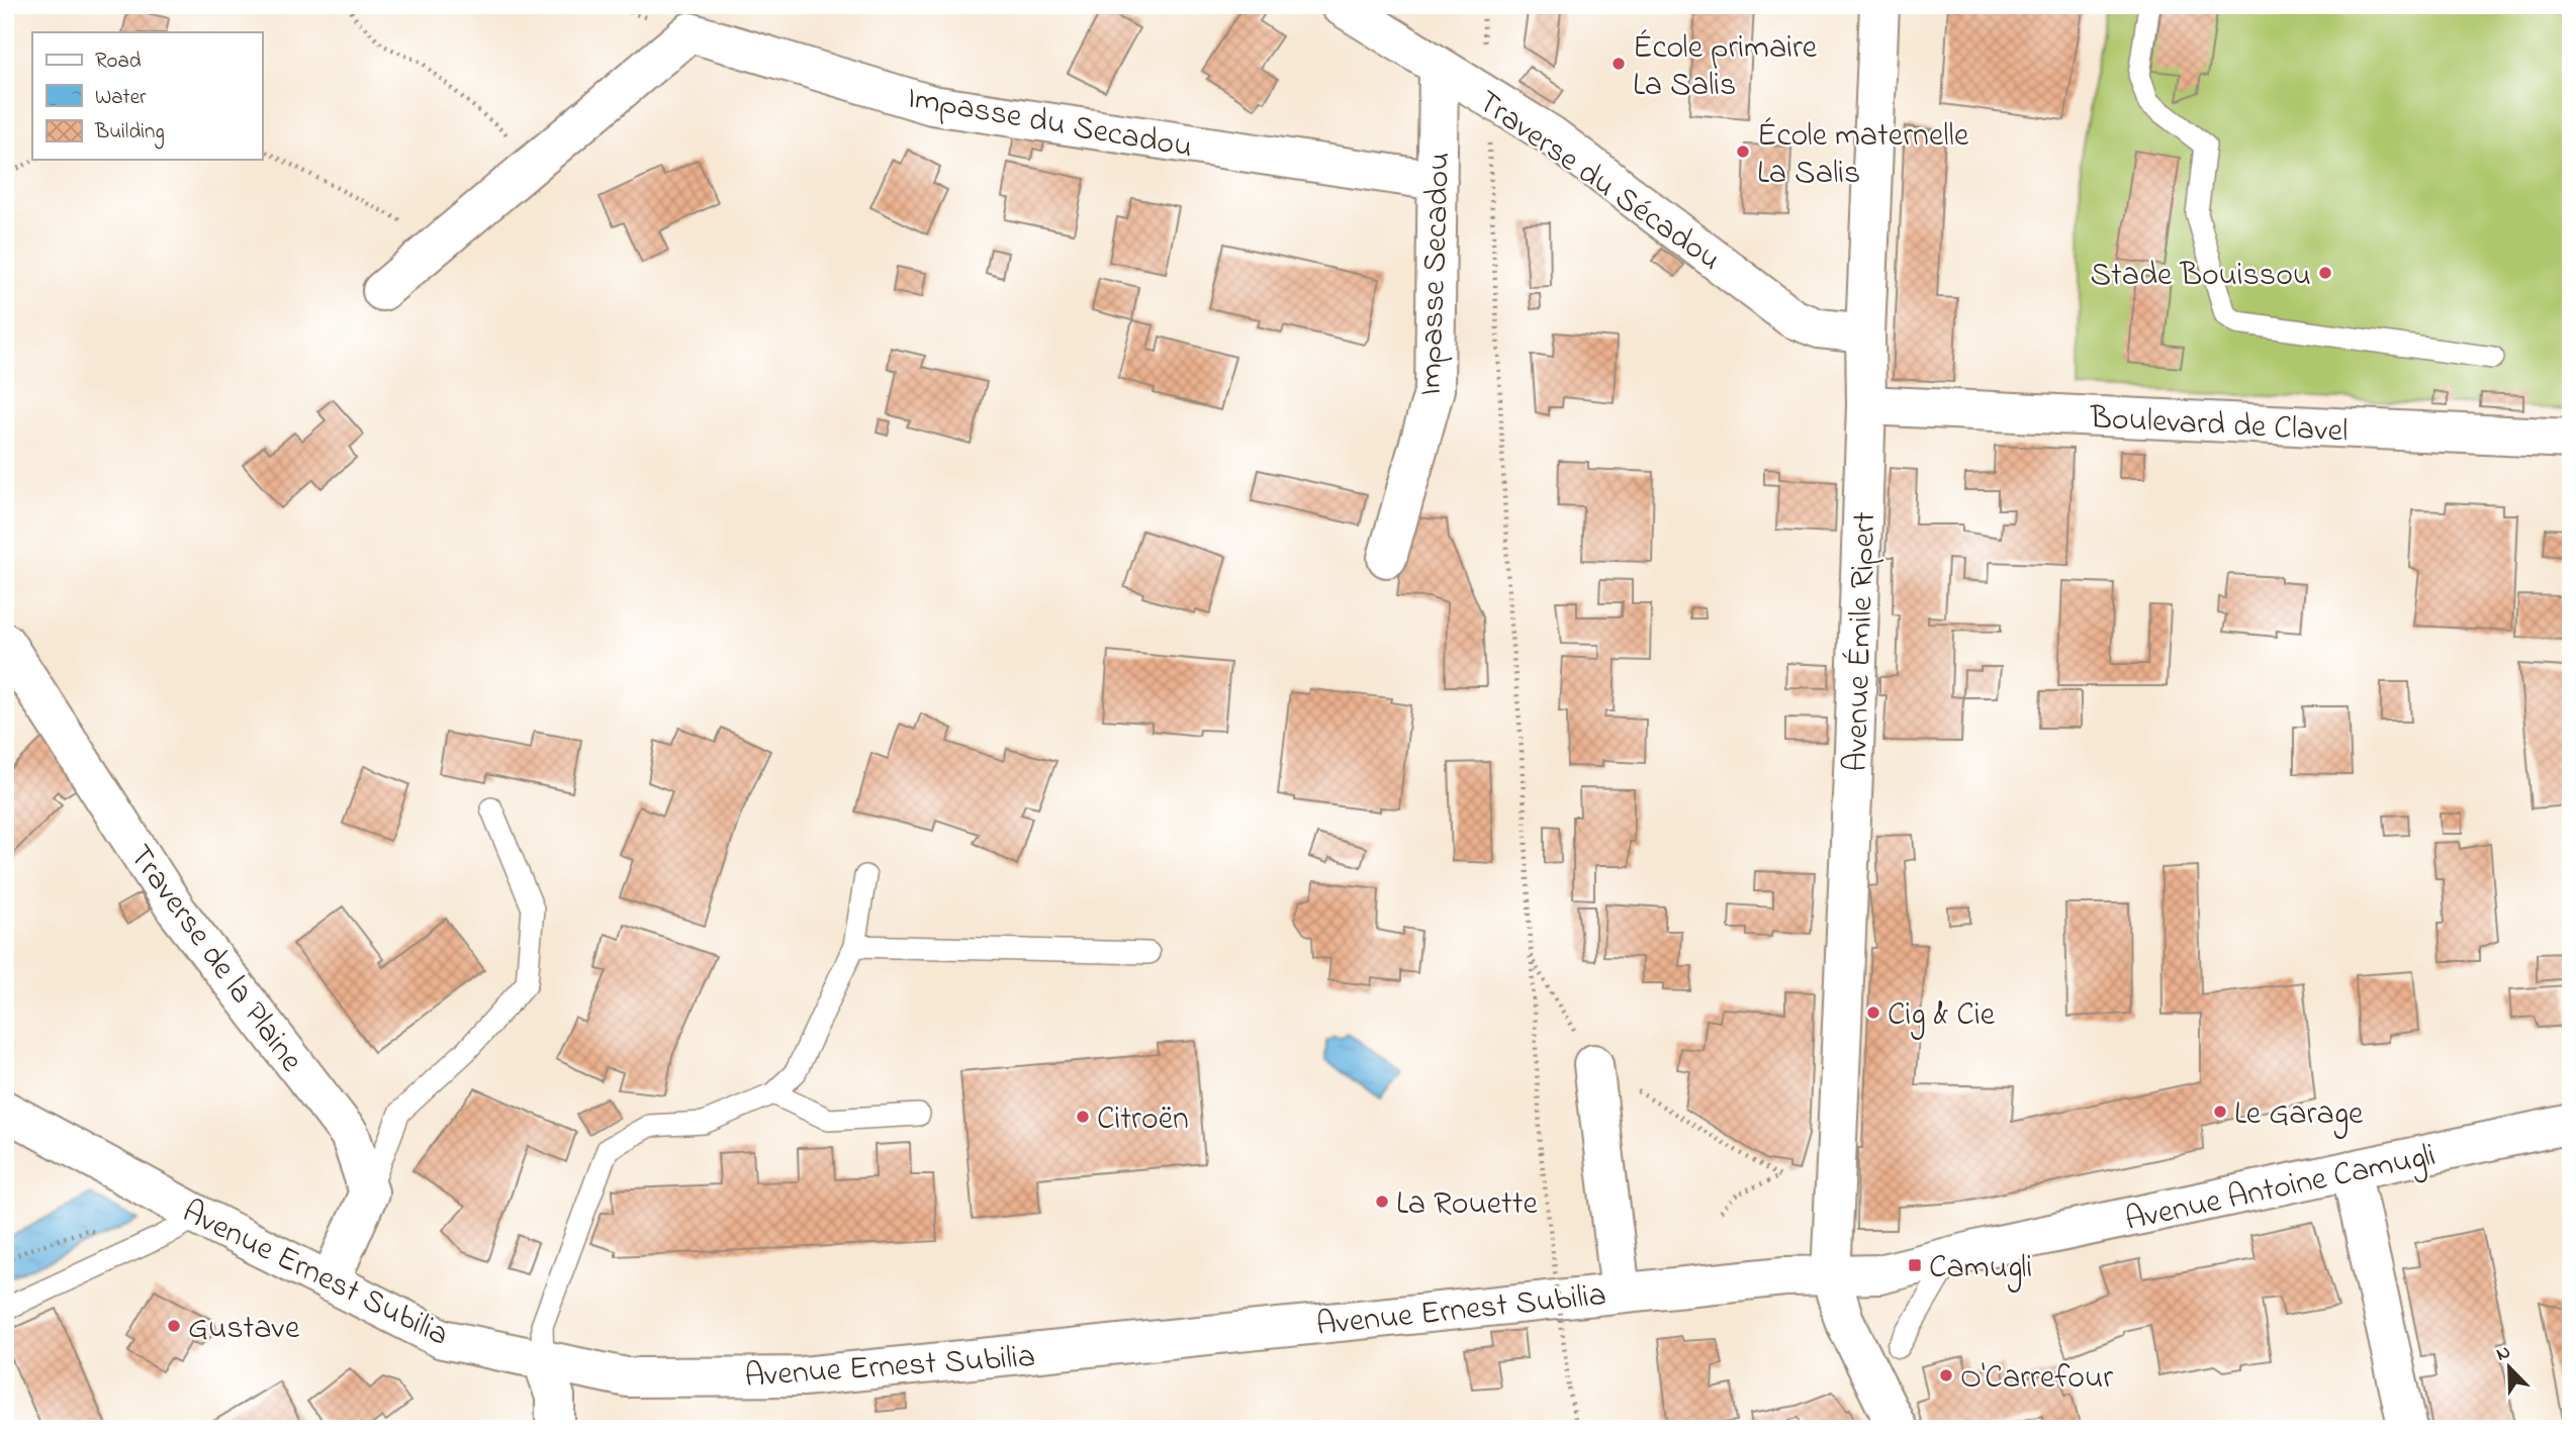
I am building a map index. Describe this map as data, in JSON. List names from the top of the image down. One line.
{"streets":{"street":["Impasse du Secadou","Traverse du Sécadou","Impasse Secadou","Boulevard de Clavel","Avenue Émile Ripert","Traverse de la Plaine","Avenue Antoine Camugli","Avenue Ernest Subilia"]},"crossings":[["Impasse du Secadou","Impasse Secadou"],["Traverse du Sécadou","Impasse Secadou"],["Traverse du Sécadou","Avenue Émile Ripert"],["Boulevard de Clavel","Avenue Émile Ripert"],["Avenue Émile Ripert","Avenue Ernest Subilia"],["Avenue Antoine Camugli","Avenue Ernest Subilia"]],"places":{"other":["École primaire La Salis","École maternelle La Salis","Stade Bouissou","Cig & Cie","Le Garage","Citroën","La Rouette","Gustave","O'Carrefour"],"transit":["Camugli"]},"legend":["Road","Water","Building"],"north":"top left"}
